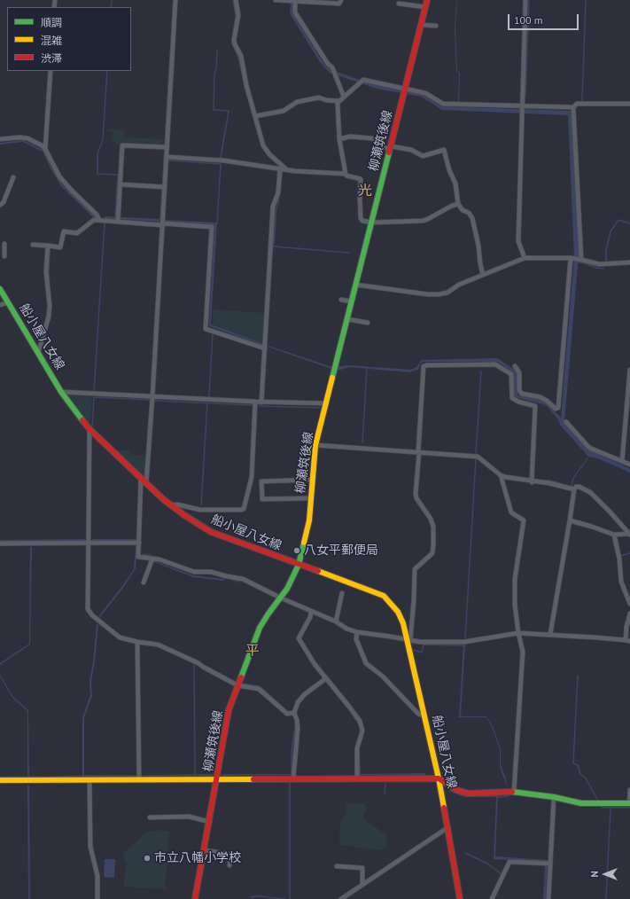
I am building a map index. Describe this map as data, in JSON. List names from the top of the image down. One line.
{"streets":{"main road":["柳瀬筑後線","船小屋八女線"]},"crossings":[["柳瀬筑後線","船小屋八女線"]],"districts":["光","平"],"places":["八女平郵便局","市立八幡小学校"],"legend":["順調","混雑","渋滞"],"scale_bar":"100 m","north":"left"}
